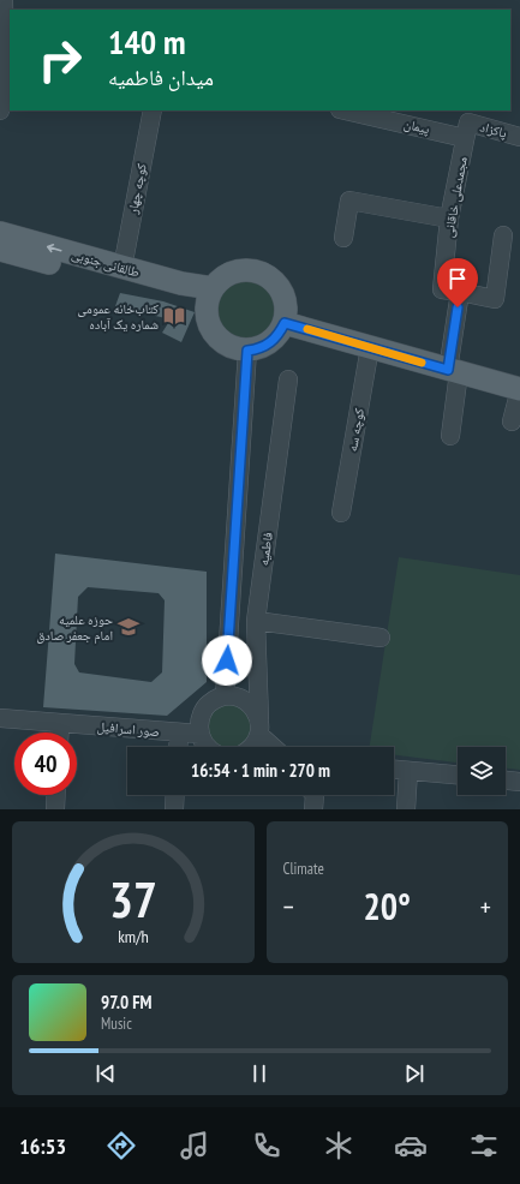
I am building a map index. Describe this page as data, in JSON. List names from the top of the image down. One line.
{"streets":{"main road":["طالقانی جنوبی"],"street":["پیمان","پاکزاد","کوچه چهار","مجمدعلی خاقانی","کوچه سه","فاطمیه","صور اسرافیل"]},"crossings":[["پیمان","پاکزاد"],["پیمان","مجمدعلی خاقانی"],["پاکزاد","مجمدعلی خاقانی"],["کوچه چهار","طالقانی جنوبی"]],"places":{"library":["کتاب‌خانه عمومی شماره یک آباده"],"school or university":["حوزه علمیه امام جعفر صادق"]},"page":{"turn":["140 m","میدان فاطمیه"],"limit":"40","trip":"16:54 · 1 min · 270 m","tile":"Climate","heat":["−","20°","+"],"song":["97.0 FM","Music"],"tabs":"16:53","gauge":["37","km/h"]}}
